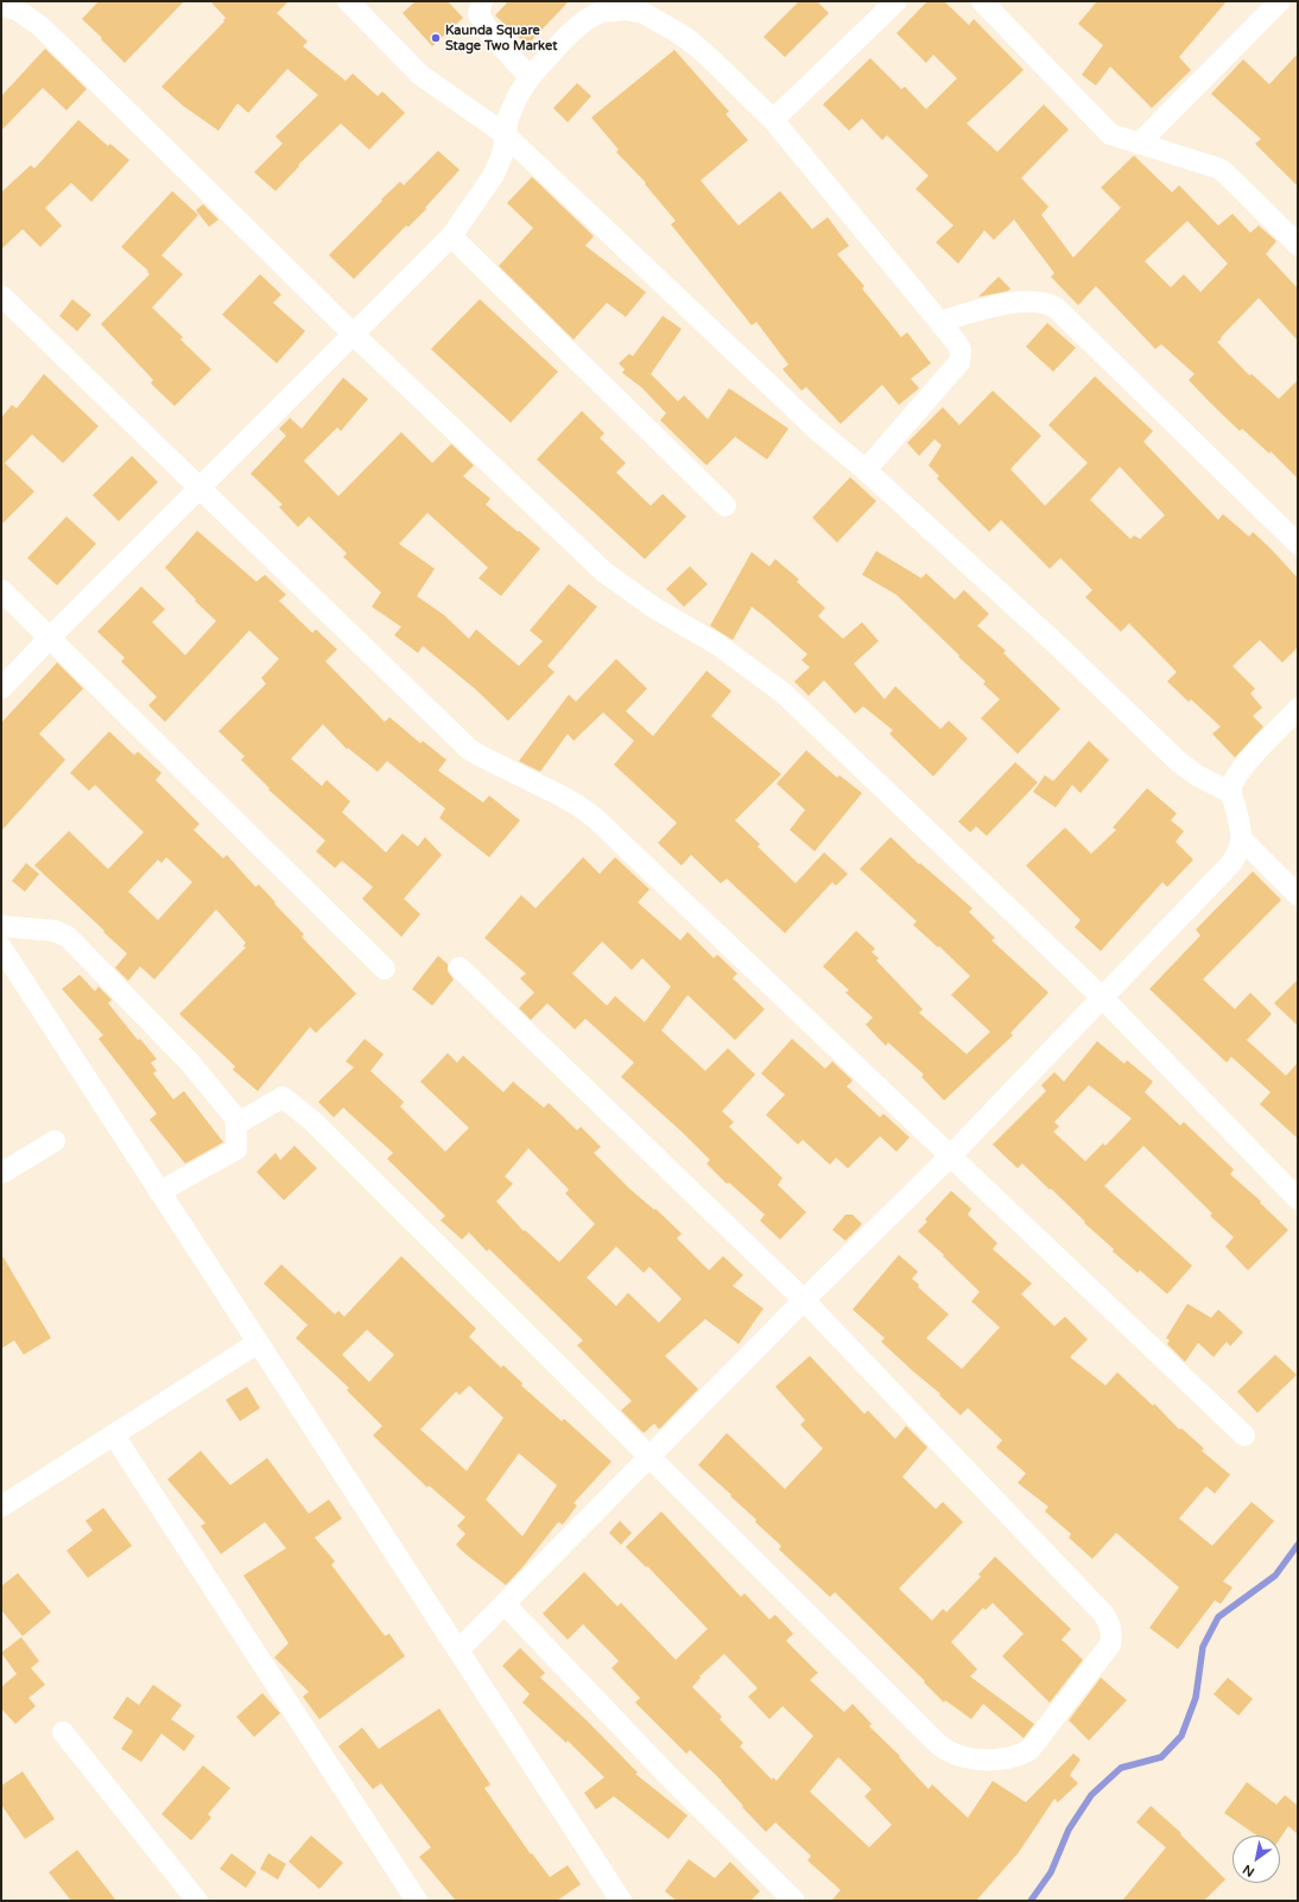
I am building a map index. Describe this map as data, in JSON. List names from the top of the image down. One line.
{"places":["Kaunda Square Stage Two Market"],"north":"bottom left"}
